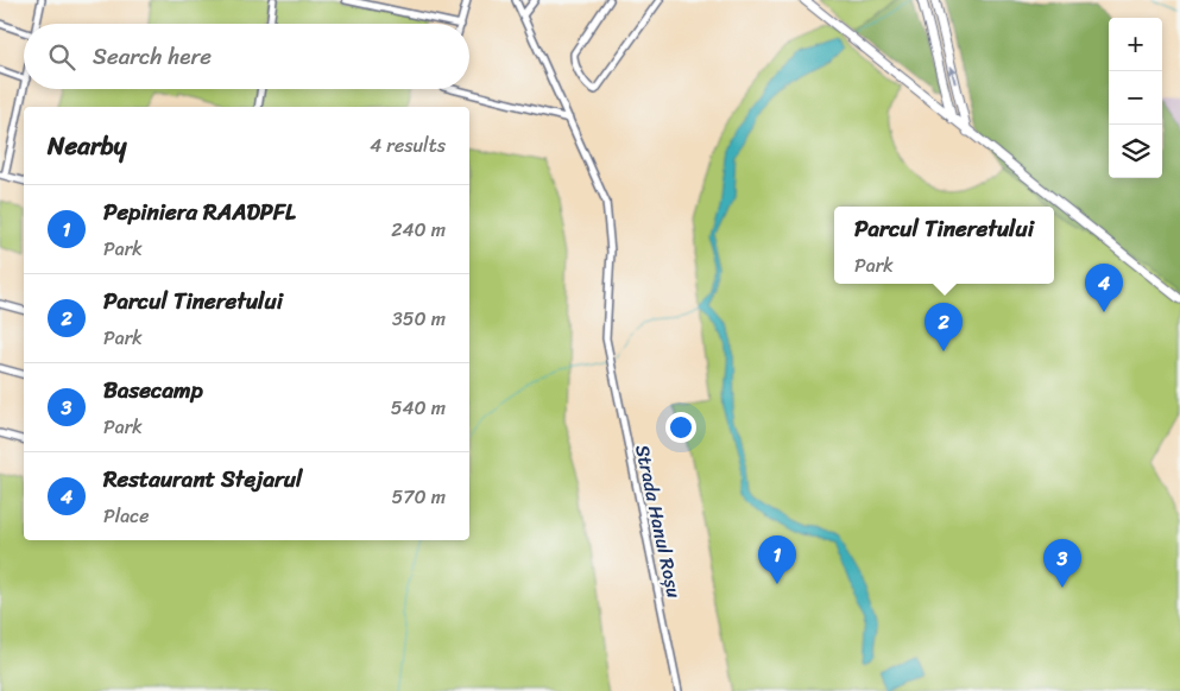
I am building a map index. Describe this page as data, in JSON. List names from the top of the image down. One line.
{"streets":{"street":["Strada Hanul Roșu"]},"page":{"map_buttons":["+","−"],"search":"Search here","heading":["Nearby","4 results"],"list":[{"mark":"1","name":"Pepiniera RAADPFL","note":"Park","value":"240 m"},{"mark":"2","name":"Parcul Tineretului","note":"Park","value":"350 m"},{"mark":"3","name":"Basecamp","note":"Park","value":"540 m"},{"mark":"4","name":"Restaurant Stejarul","note":"Place","value":"570 m"}],"popup":["Parcul Tineretului","Park"],"pins":["4","2","1","3"]}}
